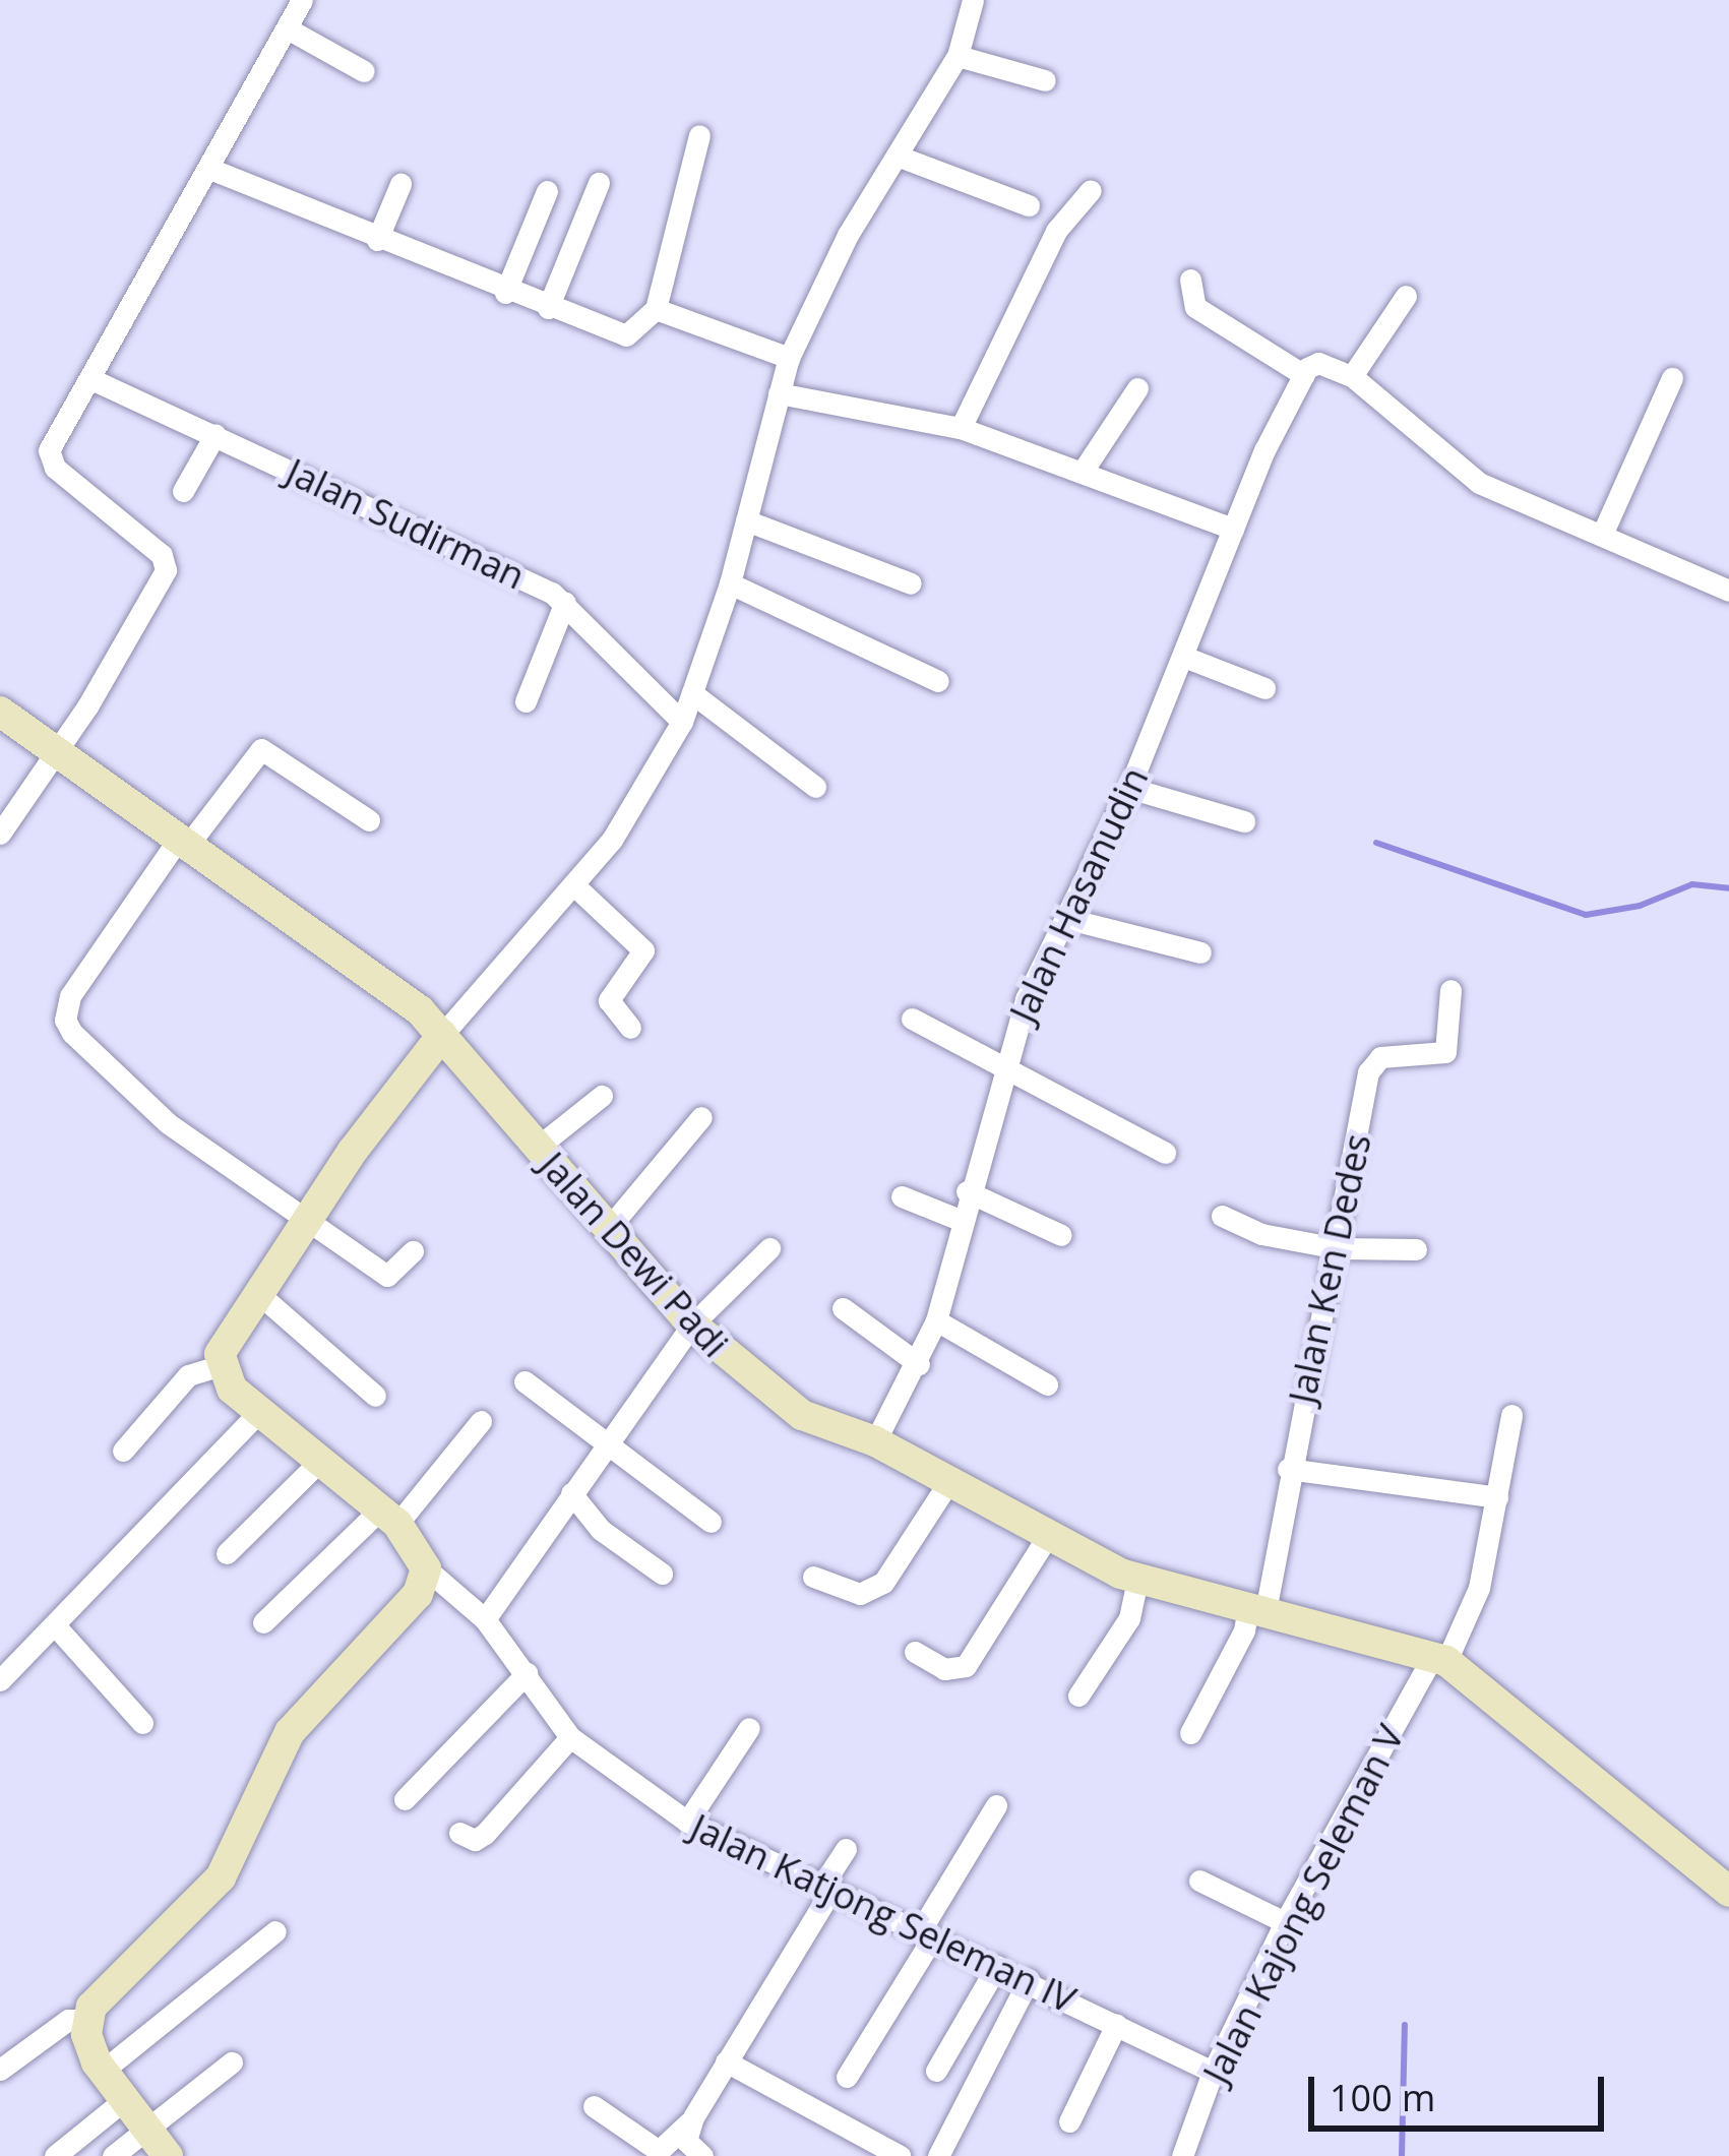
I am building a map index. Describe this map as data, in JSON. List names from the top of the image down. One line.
{"streets":{"street":["Jalan Sudirman","Jalan Hasanudin","Jalan Dewi Padi","Jalan Ken Dedes","Jalan Kajong Seleman V","Jalan Katjong Seleman IV"]},"crossings":[["Jalan Hasanudin","Jalan Dewi Padi"],["Jalan Dewi Padi","Jalan Ken Dedes"],["Jalan Dewi Padi","Jalan Kajong Seleman V"],["Jalan Kajong Seleman V","Jalan Katjong Seleman IV"]],"scale_bar":"100 m"}
